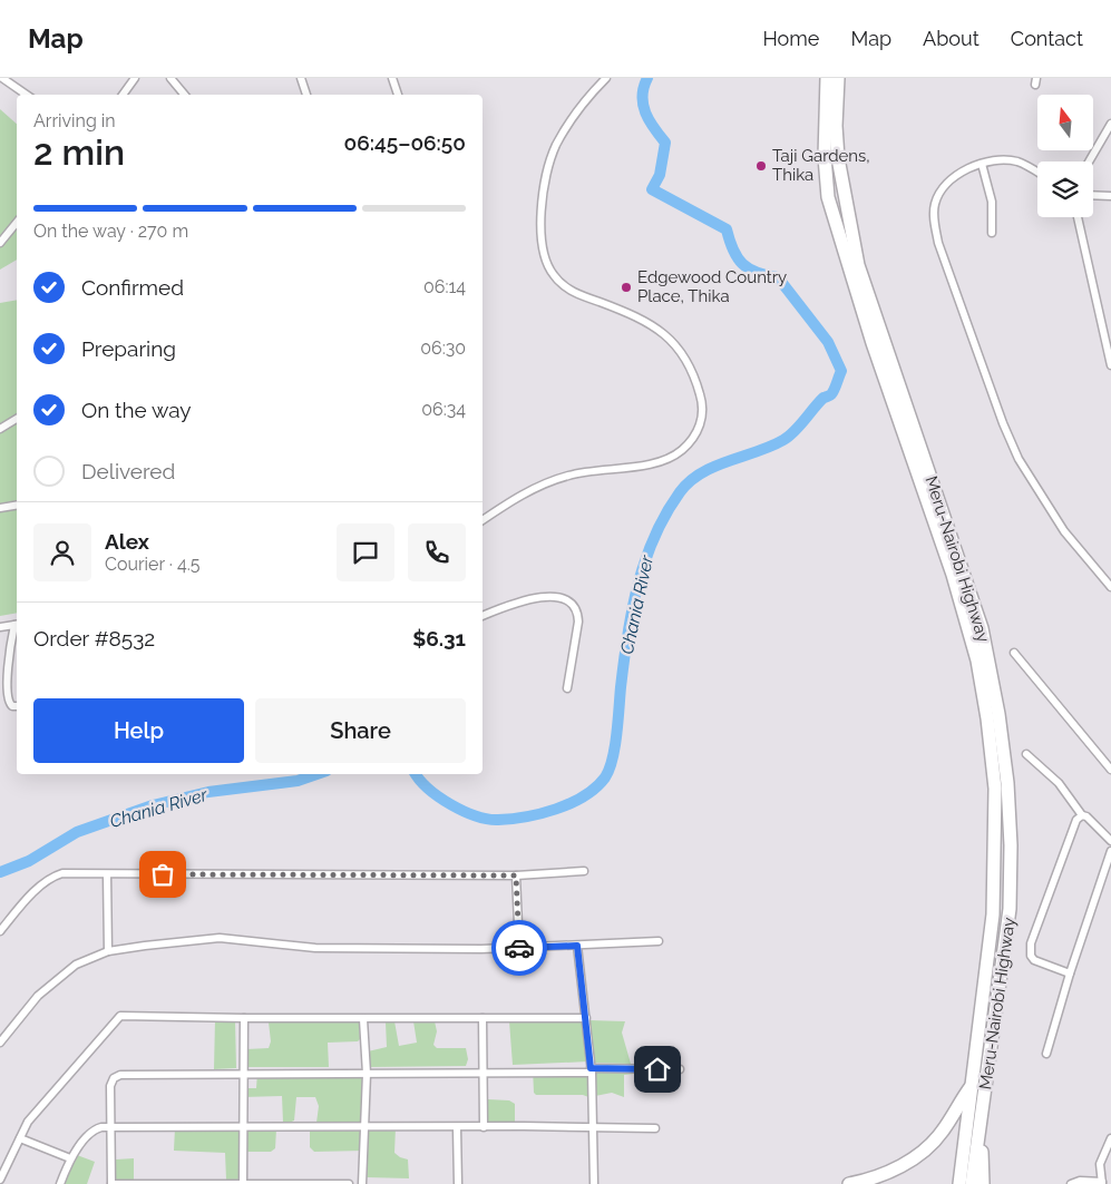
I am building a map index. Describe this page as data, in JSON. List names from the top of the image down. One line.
{"streets":{"highway":["Meru-Nairobi Highway"]},"water":["Chania River"],"places":["Taji Gardens, Thika","Edgewood Country Place, Thika"],"north":"top","page":{"header":"Map","nav":["Home","Map","About","Contact"],"heading":["2 min","Arriving in","06:45–06:50"],"panel":["Alex","Courier · 4.5","Order #8532","$6.31"],"bar":"On the way · 270 m","list":[["Confirmed","06:14"],["Preparing","06:30"],["On the way","06:34"],"Delivered"],"buttons":["Help","Share"]}}
